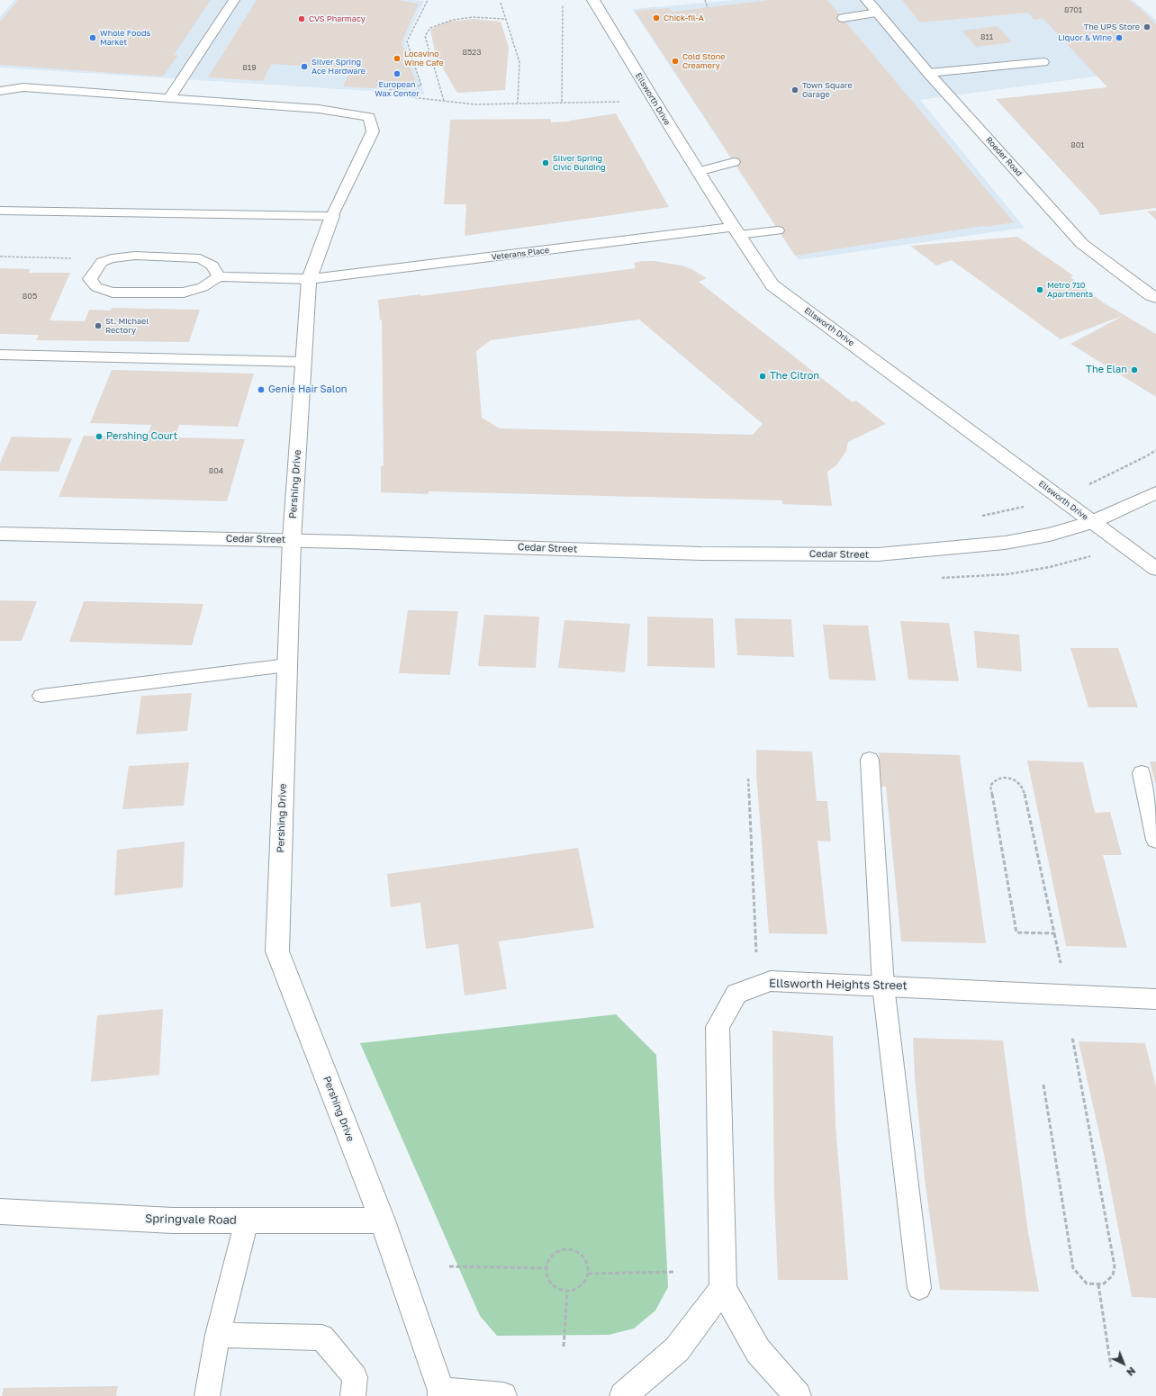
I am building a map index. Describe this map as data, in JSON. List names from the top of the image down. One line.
{"streets":{"street":["Ellsworth Drive","Roeder Road","Veterans Place","Pershing Drive","Cedar Street","Ellsworth Heights Street","Springvale Road"]},"crossings":[["Ellsworth Drive","Veterans Place"],["Ellsworth Drive","Cedar Street"],["Veterans Place","Pershing Drive"],["Pershing Drive","Cedar Street"],["Pershing Drive","Springvale Road"]],"places":["Chick-fil-A","CVS Pharmacy","The UPS Store","Whole Foods Market","Liquor & Wine","Locavino Wine Cafe","Cold Stone Creamery","Silver Spring Ace Hardware","European Wax Center","Town Square Garage","Silver Spring Civic Building","Metro 710 Apartments","St. Michael Rectory","The Elan","The Citron","Genie Hair Salon","Pershing Court"],"house_numbers":["8701","811","8523","819","801","805","804"],"north":"bottom right"}
